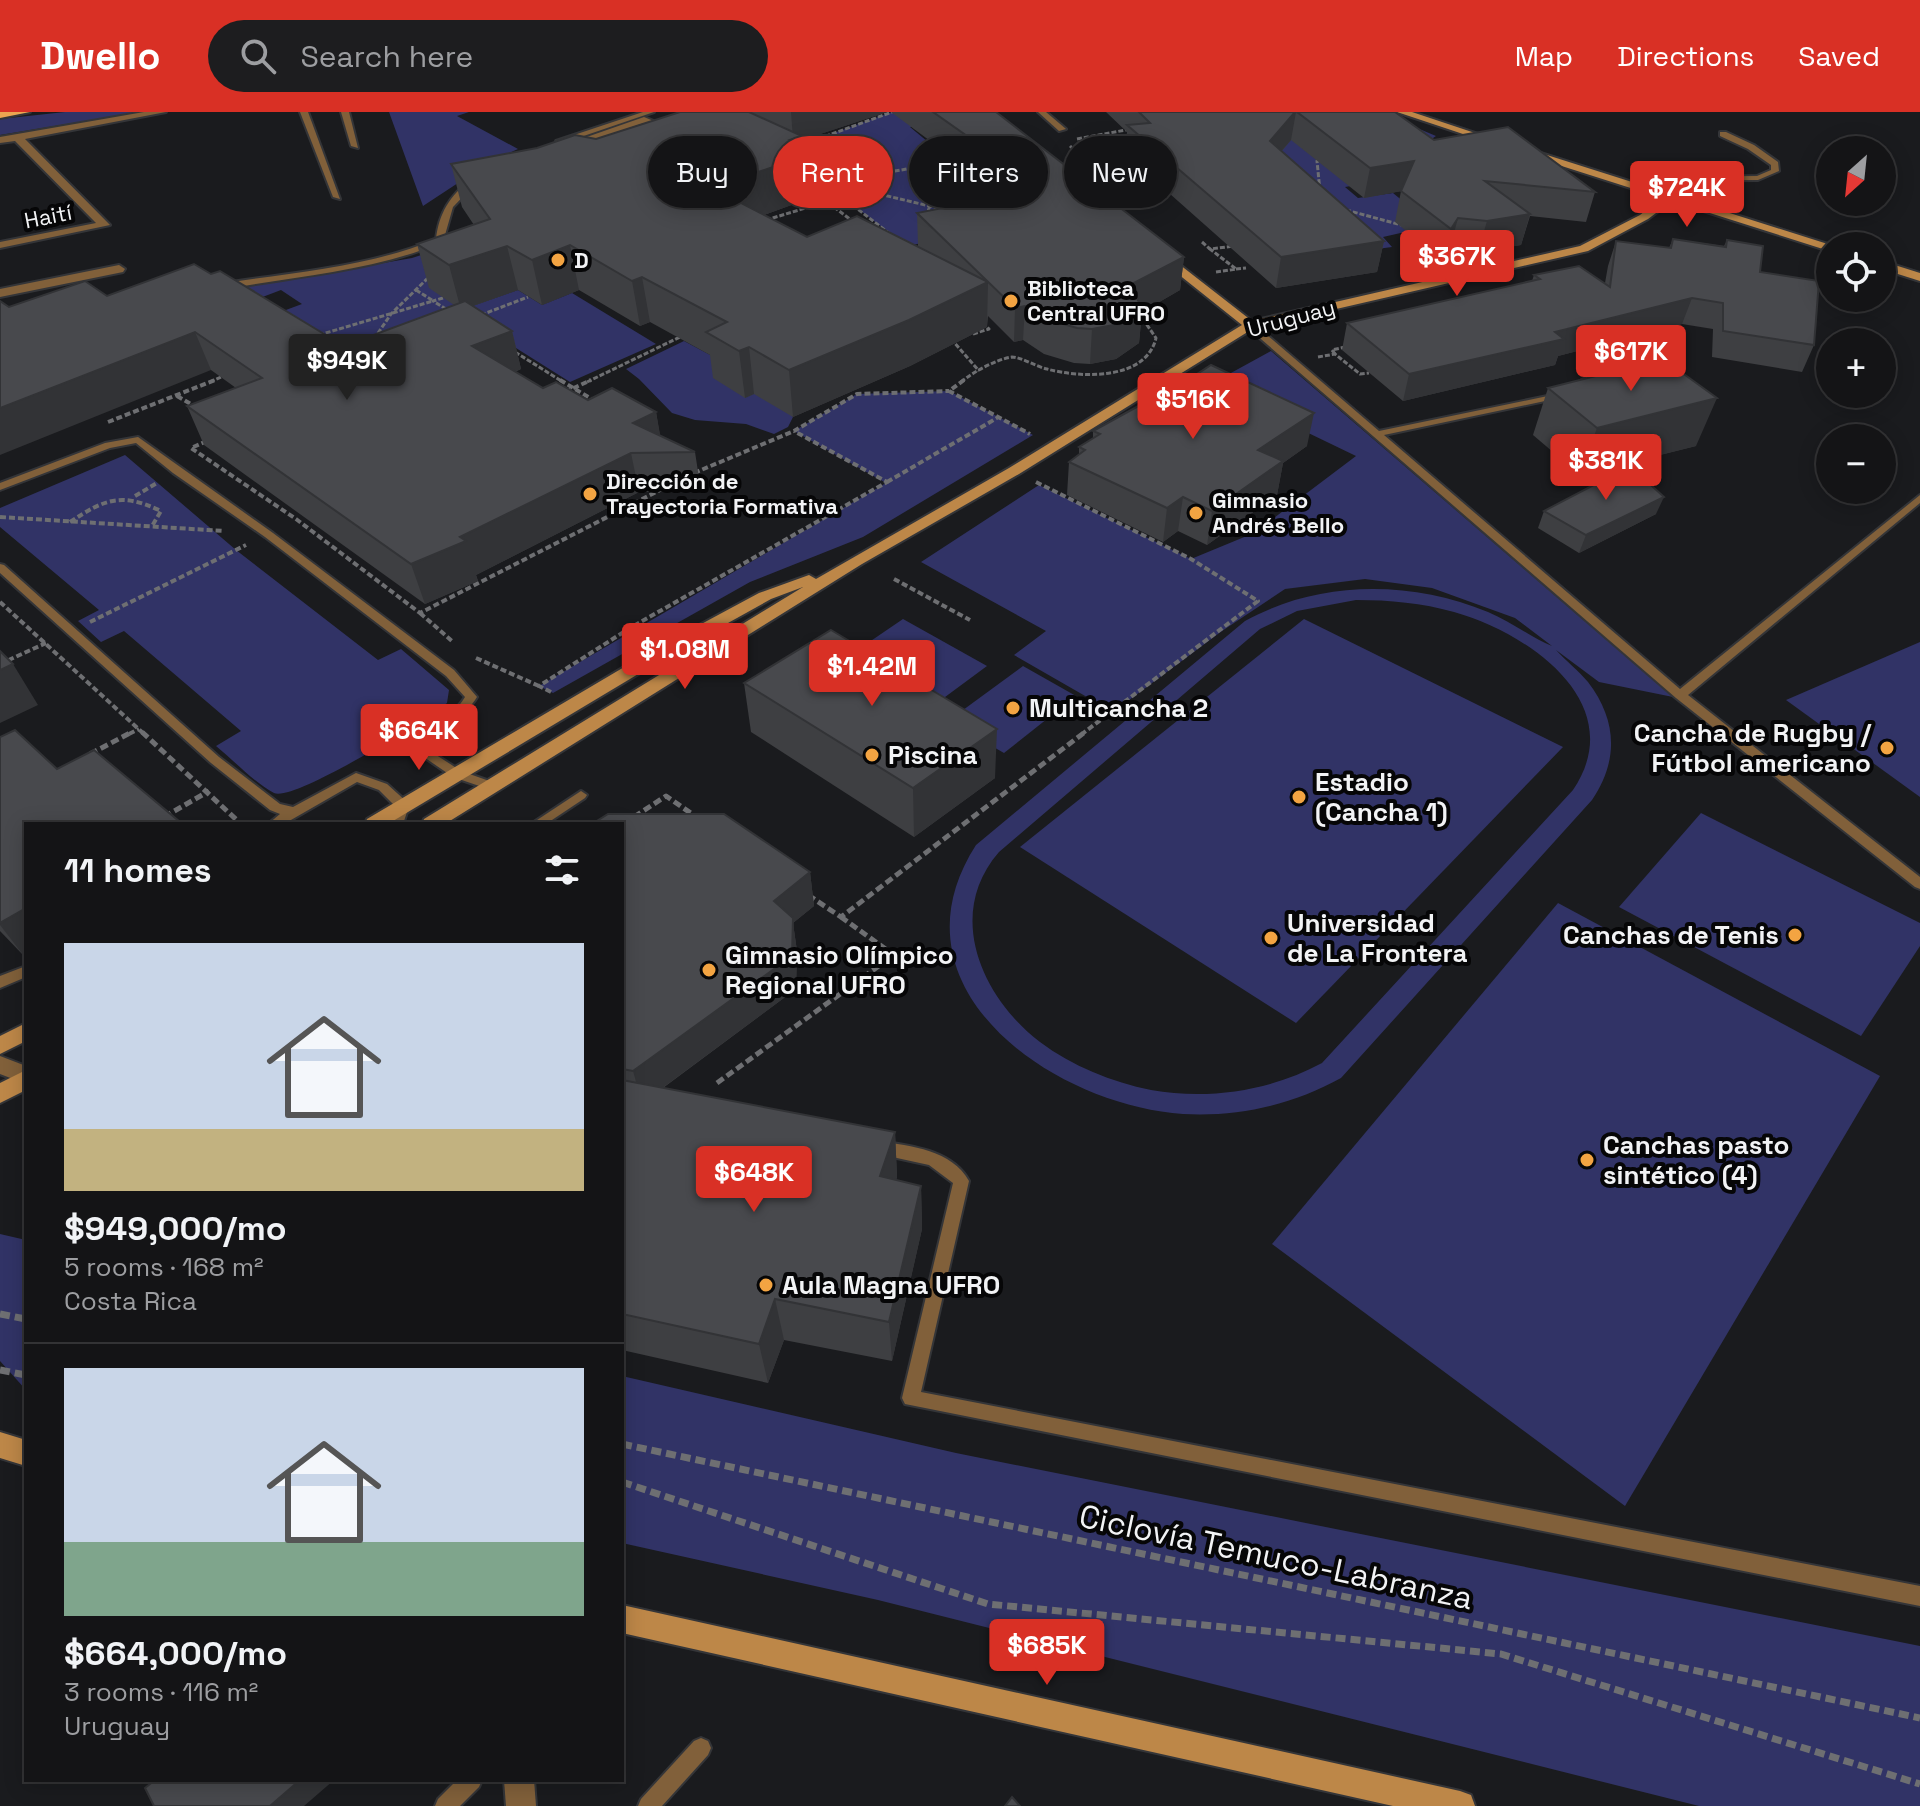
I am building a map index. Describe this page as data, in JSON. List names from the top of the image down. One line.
{"streets":{"main road":["Uruguay"],"street":["Haití"],"path":["Ciclovía Temuco-Labranza"]},"places":["D","Biblioteca Central UFRO","Dirección de Trayectoria Formativa","Gimnasio Andrés Bello","Multicancha 2","Cancha de Rugby / Fútbol americano","Piscina","Estadio (Cancha 1)","Canchas de Tenis","Universidad de La Frontera","Gimnasio Olímpico Regional UFRO","Canchas pasto sintético (4)","Aula Magna UFRO"],"north":"bottom left","page":{"header":"Dwello","search":"Search here","nav":["Map","Directions","Saved"],"map_buttons":["+","−"],"chip":["Buy","Rent","Filters","New"],"price":["$724K","$367K","$617K","$949K","$516K","$381K","$1.08M","$1.42M","$664K","$648K","$685K"],"heading":"11 homes","list":[{"name":"$949,000/mo","note":"5 rooms · 168 m² · Costa Rica"},{"name":"$664,000/mo","note":"3 rooms · 116 m² · Uruguay"}]}}
